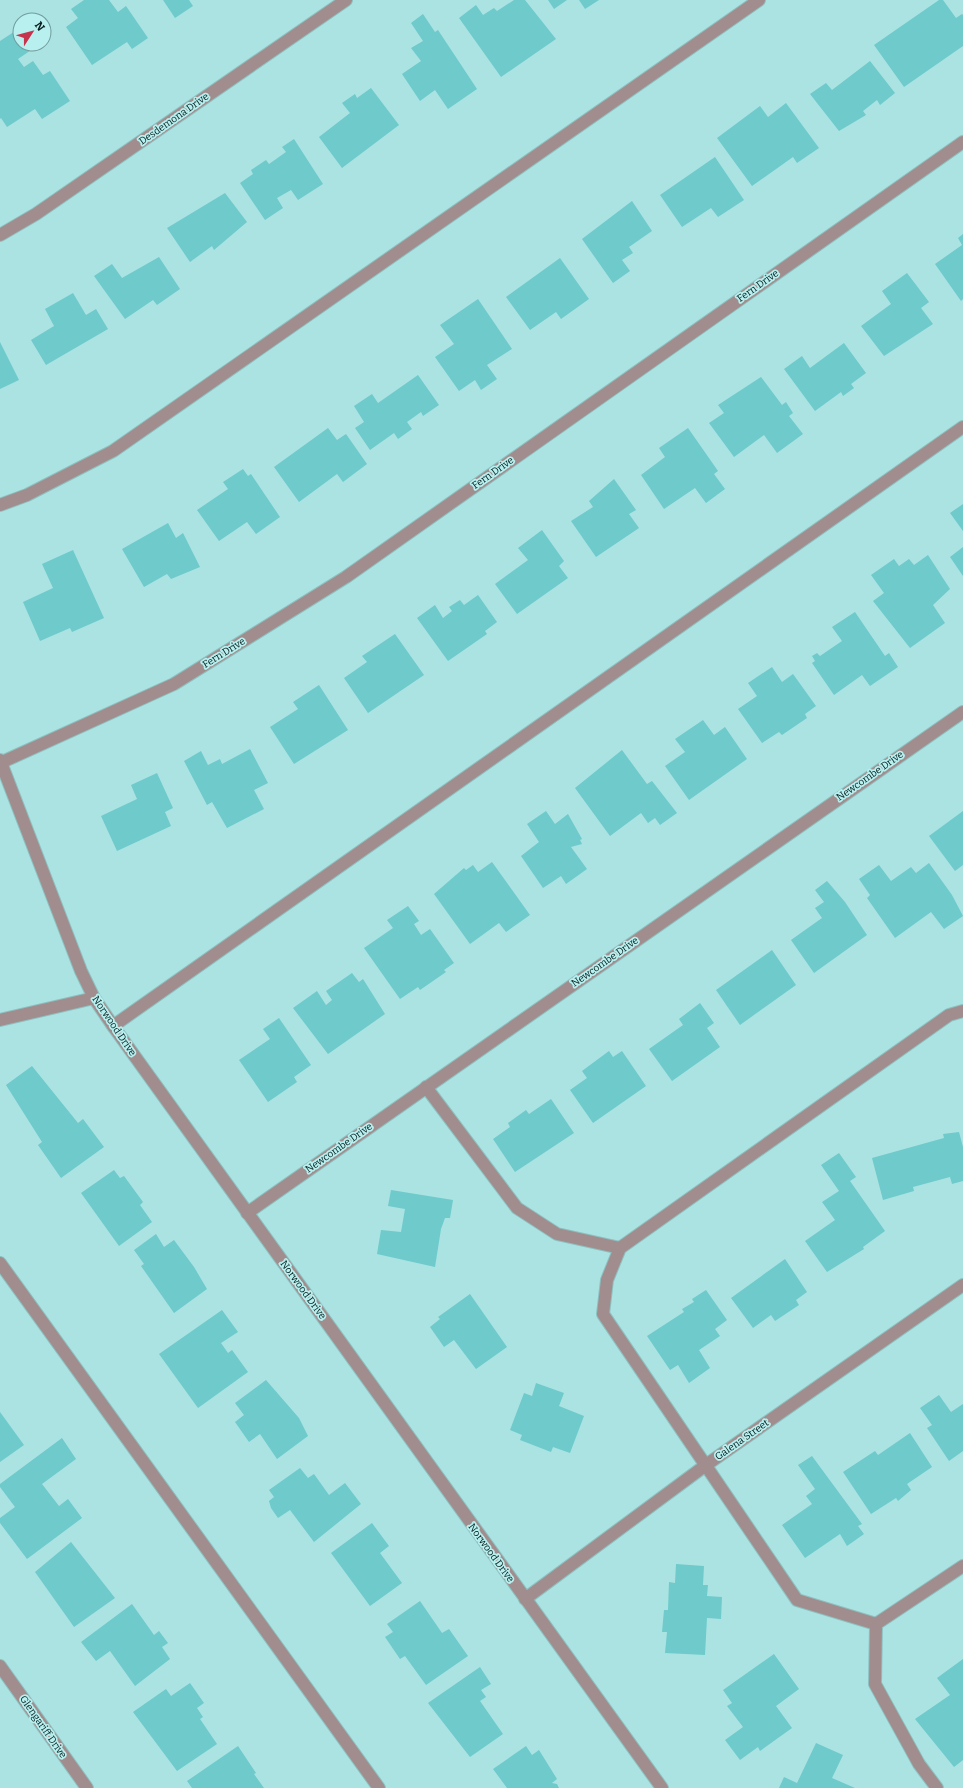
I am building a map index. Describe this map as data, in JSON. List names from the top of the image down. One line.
{"streets":{"street":["Desdemona Drive","Fern Drive","Newcombe Drive","Norwood Drive","Galena Street","Glengariff Drive"]},"crossings":[["Fern Drive","Norwood Drive"],["Newcombe Drive","Norwood Drive"],["Norwood Drive","Galena Street"]],"north":"top right"}
